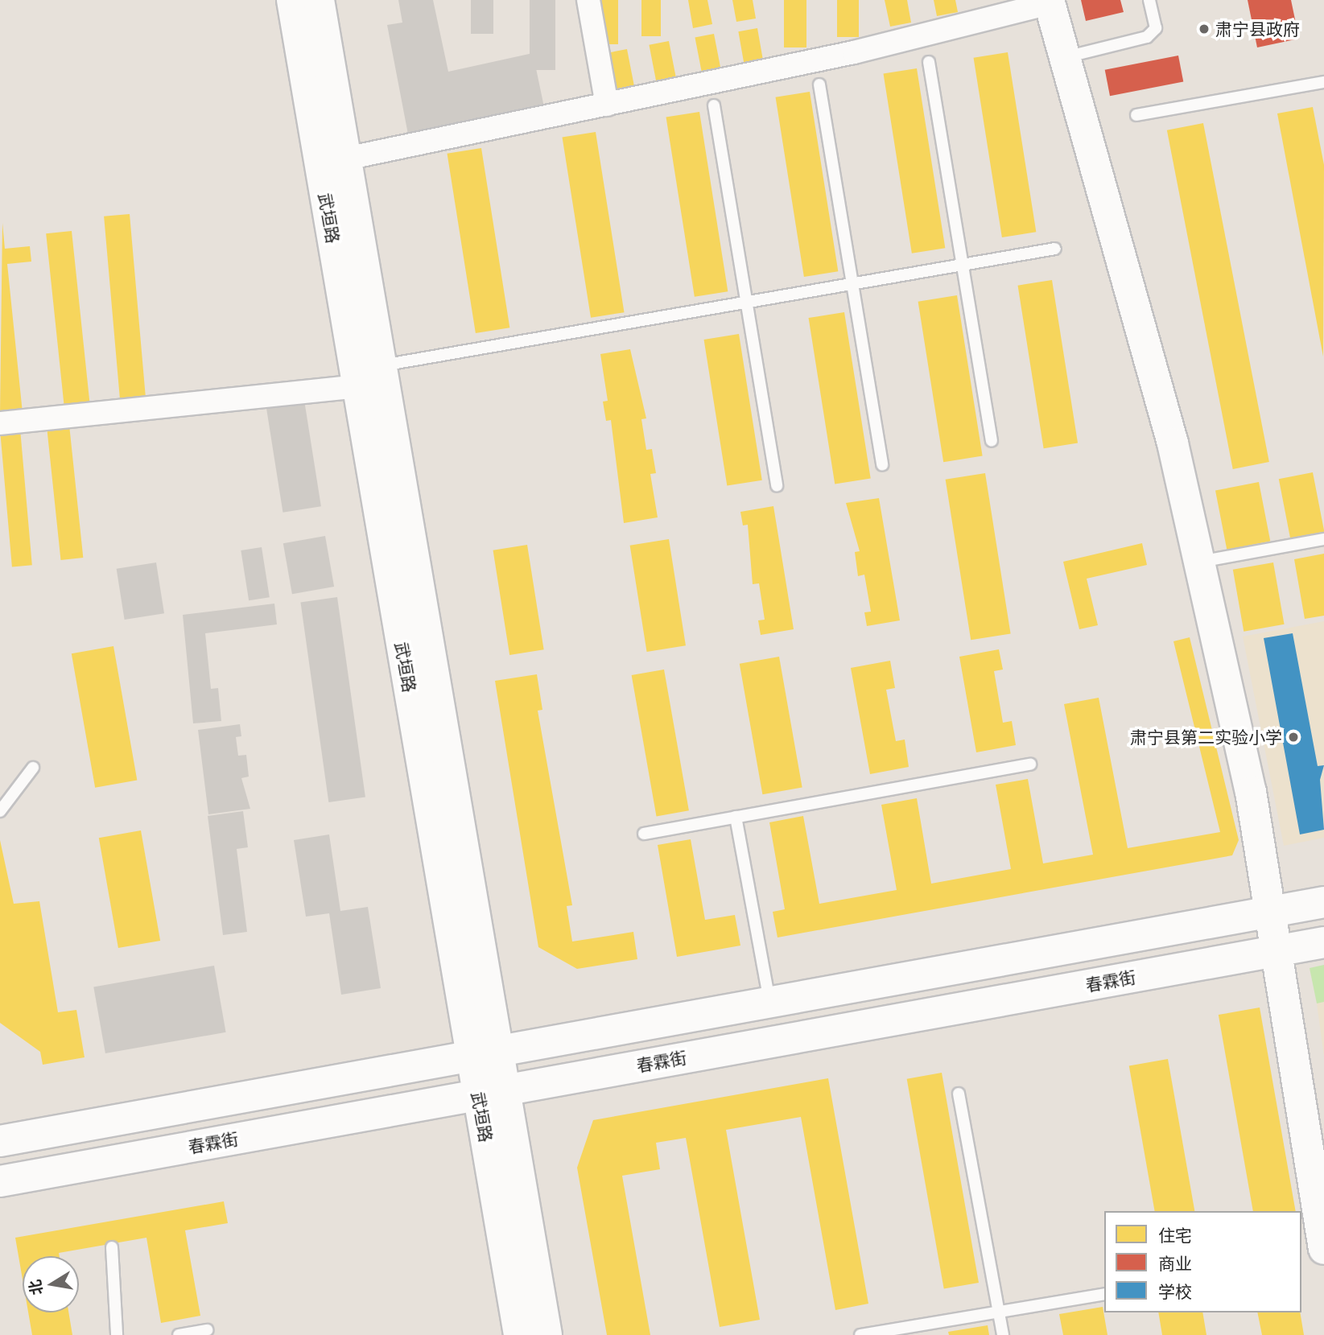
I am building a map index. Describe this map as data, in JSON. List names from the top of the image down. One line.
{"streets":{"main road":["武垣路","春霖街"]},"crossings":[["武垣路","春霖街"]],"places":["肃宁县政府","肃宁县第二实验小学"],"legend":["住宅","商业","学校"],"north":"left"}
